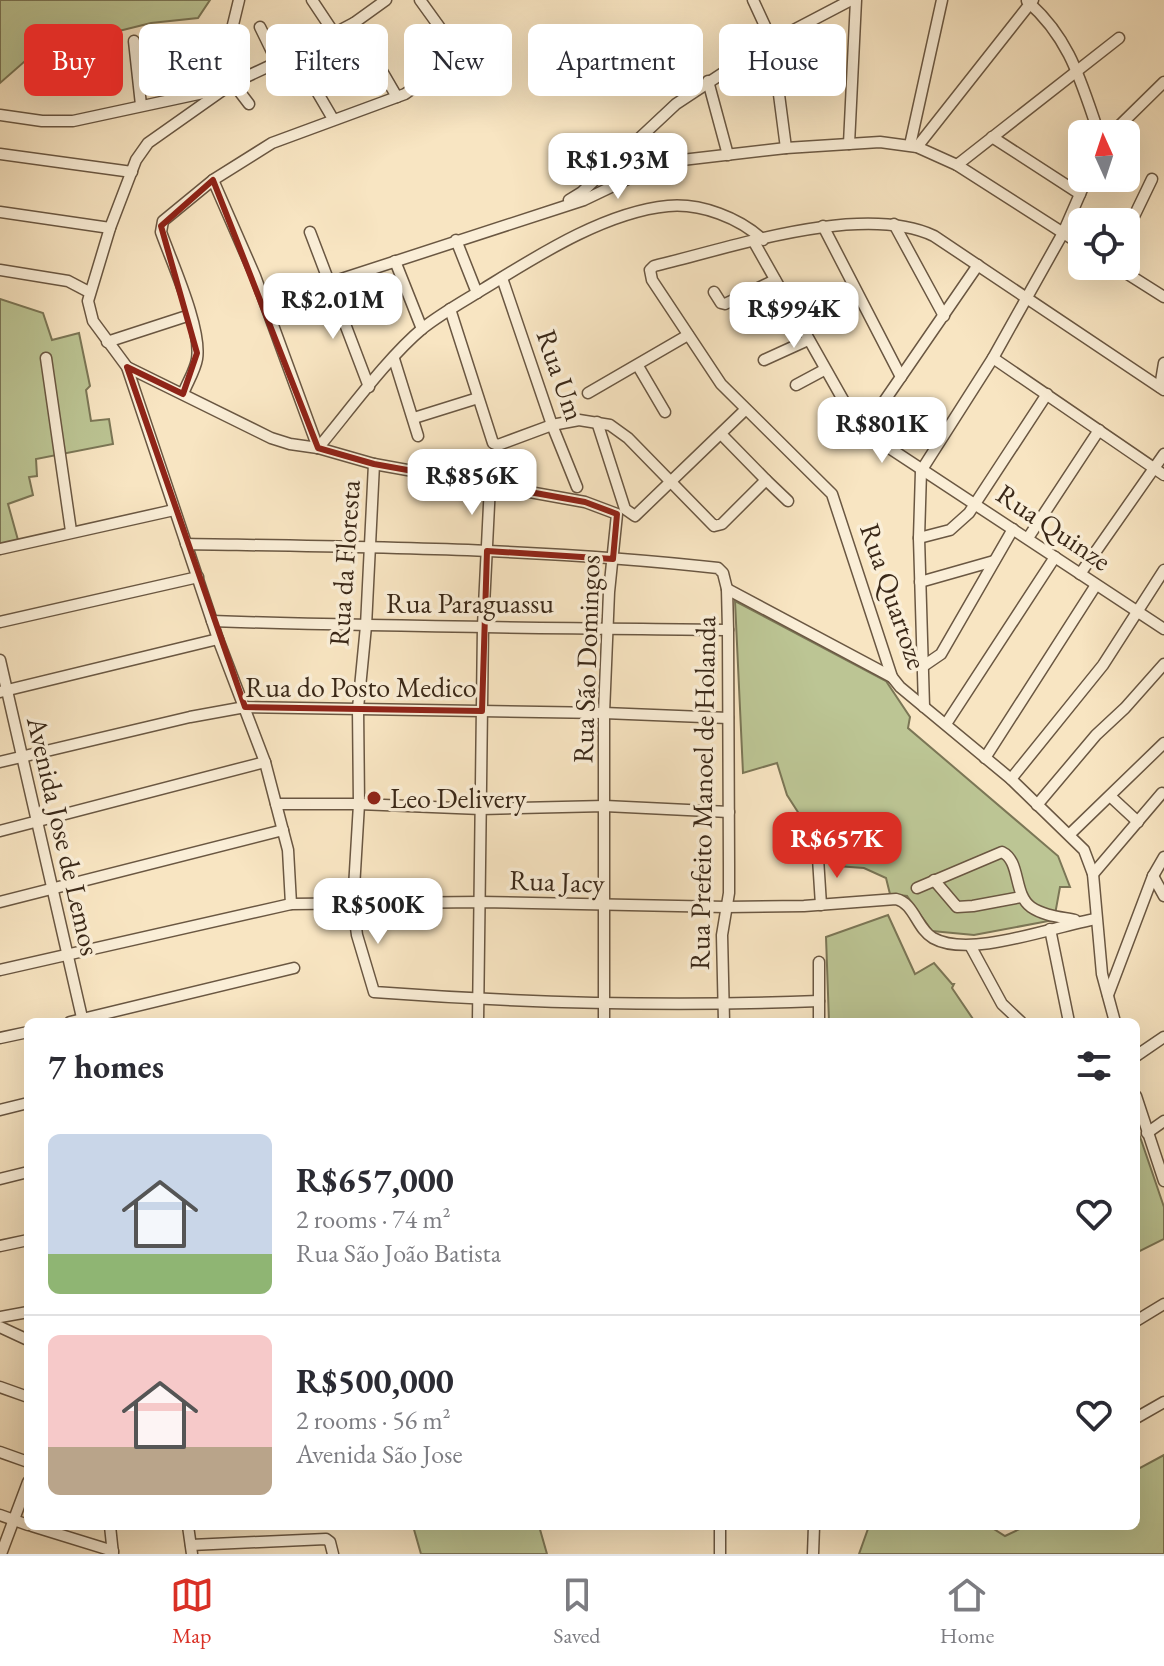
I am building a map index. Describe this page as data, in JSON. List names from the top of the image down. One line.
{"streets":{"street":["Rua Um","Rua Quinze","Rua da Floresta","Rua Quartoze","Rua Paraguassu","Rua São Domingos","Rua do Posto Medico","Rua Prefeito Manoel de Holanda","Avenida Jose de Lemos","Rua Jacy"]},"crossings":[["Rua da Floresta","Rua Paraguassu"],["Rua da Floresta","Rua do Posto Medico"],["Rua da Floresta","Rua Jacy"],["Rua Quartoze","Rua Jacy"],["Rua Paraguassu","Rua São Domingos"],["Rua Paraguassu","Rua Prefeito Manoel de Holanda"],["Rua São Domingos","Rua do Posto Medico"],["Rua São Domingos","Rua Prefeito Manoel de Holanda"],["Rua São Domingos","Rua Jacy"],["Rua do Posto Medico","Rua Prefeito Manoel de Holanda"],["Rua do Posto Medico","Avenida Jose de Lemos"],["Rua Prefeito Manoel de Holanda","Rua Jacy"],["Avenida Jose de Lemos","Rua Jacy"]],"places":["Leo Delivery"],"north":"top","page":{"chip":["Buy","Rent","Filters","New","Apartment","House"],"price":["R$1.93M","R$2.01M","R$994K","R$801K","R$856K","R$657K","R$500K"],"heading":"7 homes","list":[{"name":"R$657,000","note":"2 rooms · 74 m² · Rua São João Batista"},{"name":"R$500,000","note":"2 rooms · 56 m² · Avenida São Jose"}],"tabs":["Map","Saved","Home"]}}
